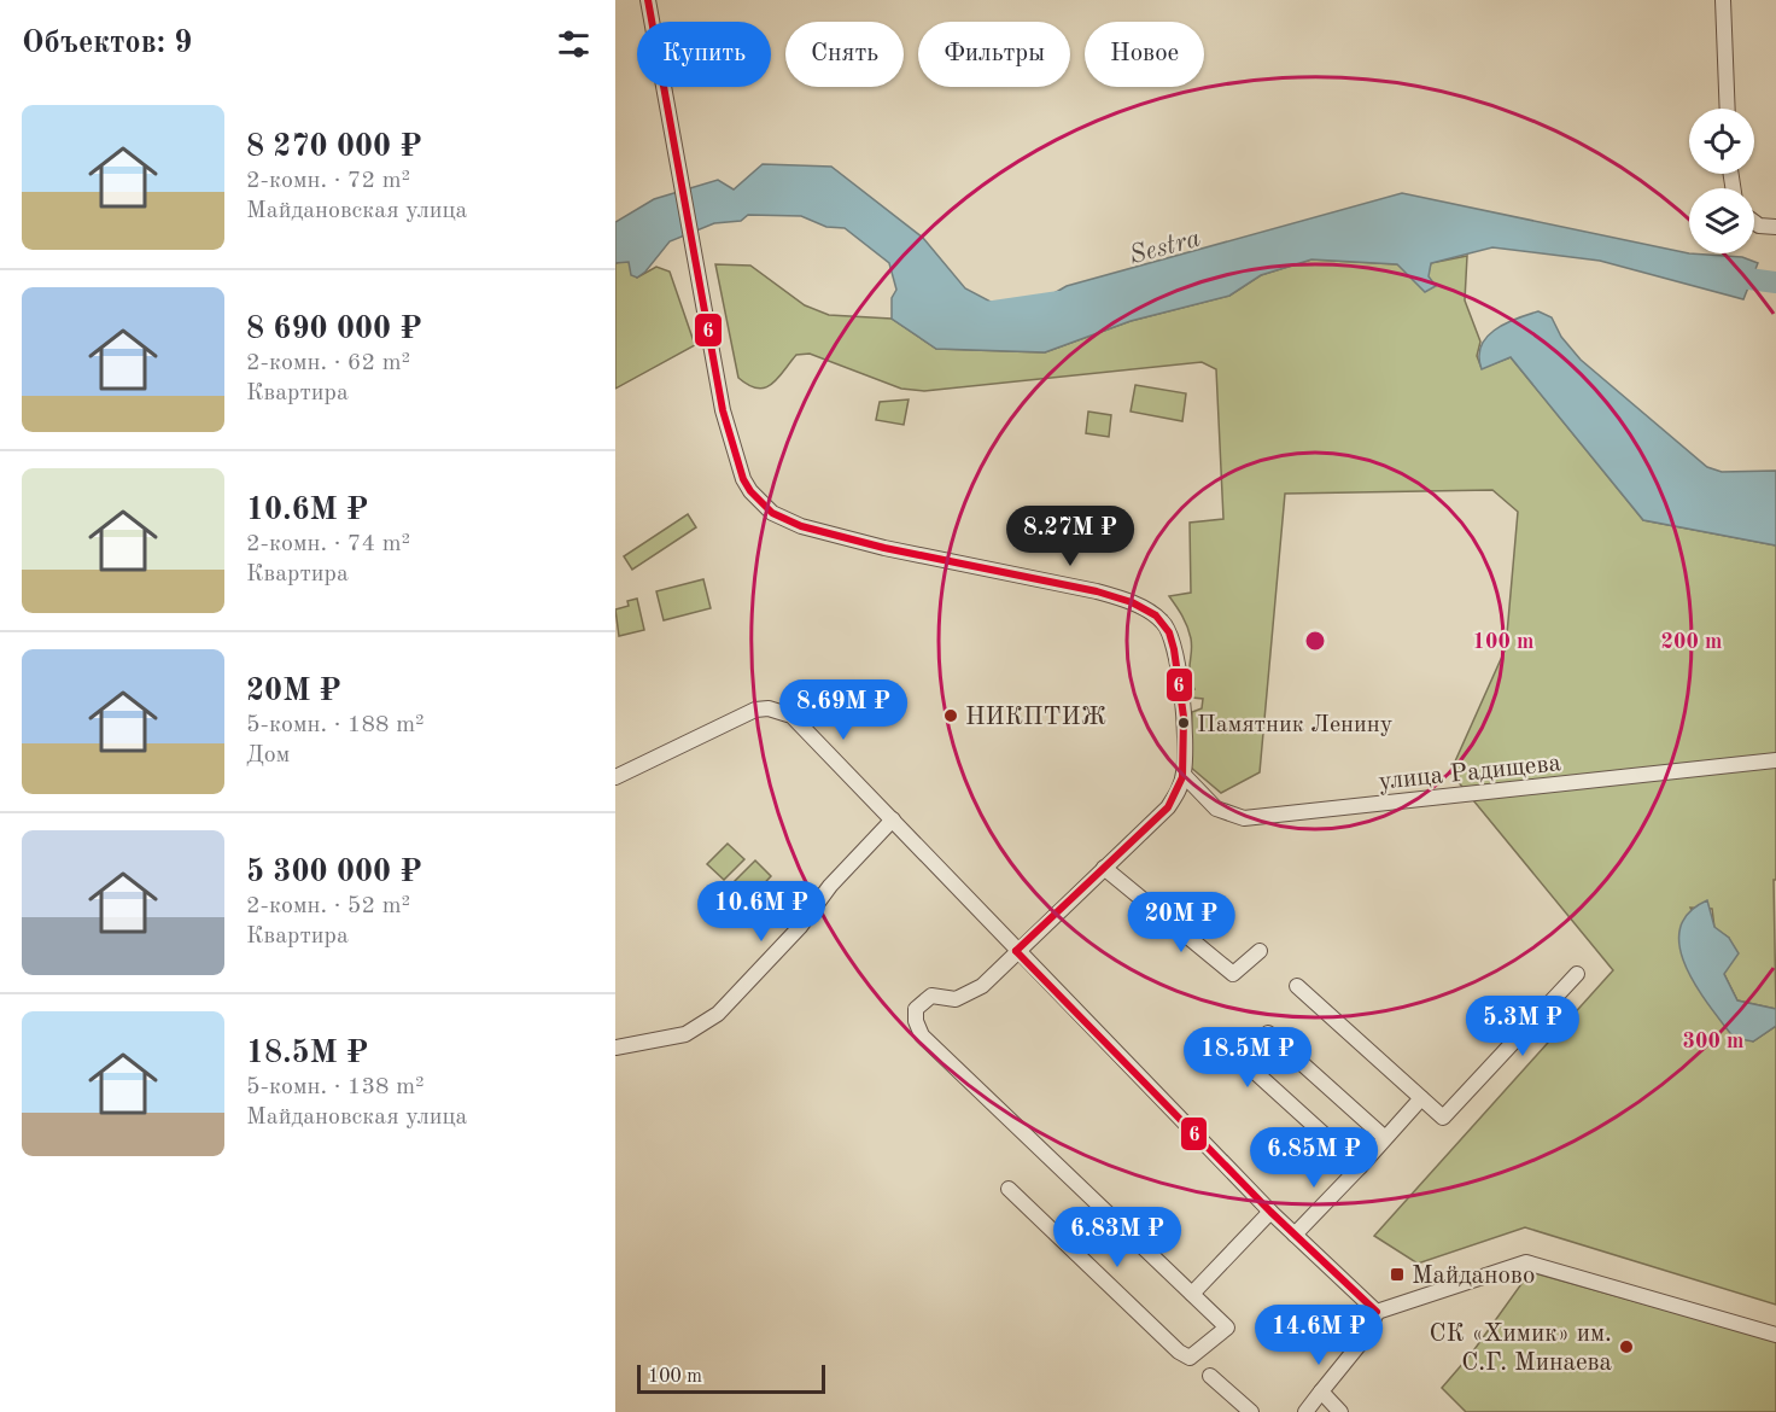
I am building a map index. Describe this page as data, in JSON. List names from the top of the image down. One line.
{"streets":{"street":["улица Радищева"]},"water":["Sestra"],"places":{"other":["НИКПТИЖ","Памятник Ленину","СК «Химик» им. С.Г. Минаева"],"transit":["Майданово"]},"lines":["transit line 6"],"scale_bar":"100 m","page":{"heading":"Объектов: 9","chip":["Купить","Снять","Фильтры","Новое"],"list":[{"name":"8 270 000 ₽","note":"2-комн. · 72 m² · Майдановская улица"},{"name":"8 690 000 ₽","note":"2-комн. · 62 m² · Квартира"},{"name":"10.6M ₽","note":"2-комн. · 74 m² · Квартира"},{"name":"20M ₽","note":"5-комн. · 188 m² · Дом"},{"name":"5 300 000 ₽","note":"2-комн. · 52 m² · Квартира"},{"name":"18.5M ₽","note":"5-комн. · 138 m² · Майдановская улица"}],"price":["8.27M ₽","8.69M ₽","10.6M ₽","20M ₽","5.3M ₽","18.5M ₽","6.85M ₽","6.83M ₽","14.6M ₽"],"scale":"100 m"},"rings":["100 m","200 m","300 m"]}
